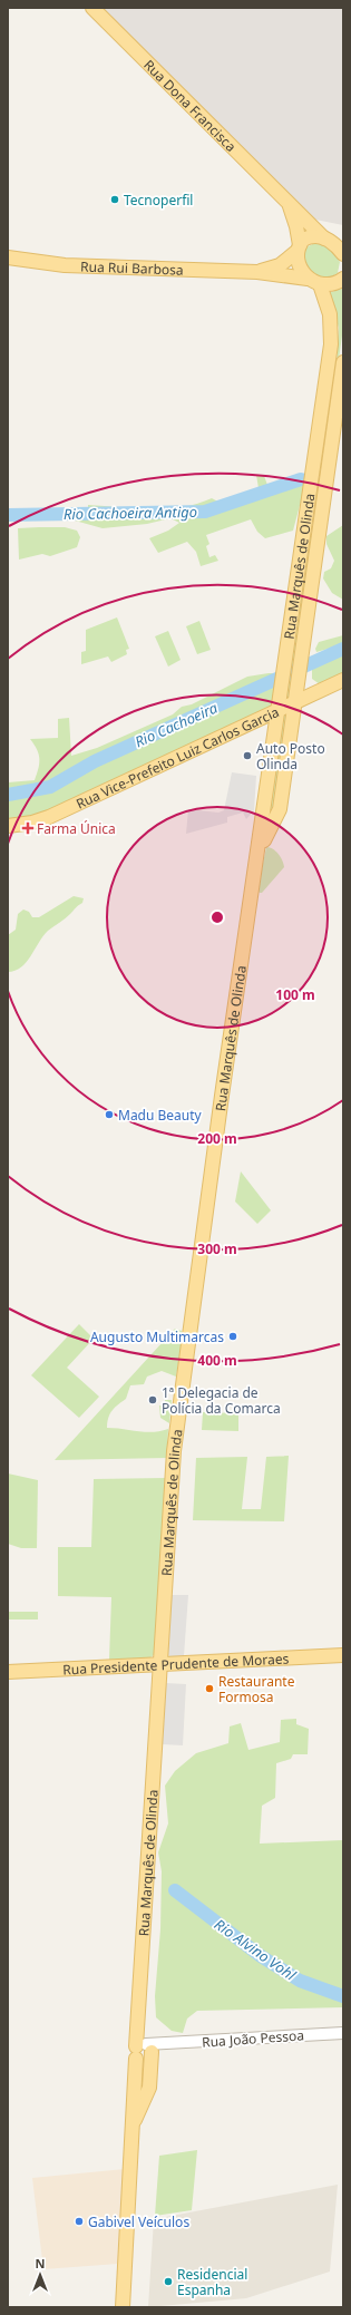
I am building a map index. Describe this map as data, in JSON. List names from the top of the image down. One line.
{"streets":{"main road":["Rua Dona Francisca","Rua Rui Barbosa","Rua Marquês de Olinda","Rua Vice-Prefeito Luiz Carlos Garcia","Rua Presidente Prudente de Moraes"],"street":["Rua João Pessoa"]},"crossings":[["Rua Dona Francisca","Rua Rui Barbosa"],["Rua Dona Francisca","Rua Marquês de Olinda"],["Rua Rui Barbosa","Rua Marquês de Olinda"],["Rua Marquês de Olinda","Rua Vice-Prefeito Luiz Carlos Garcia"],["Rua Marquês de Olinda","Rua Presidente Prudente de Moraes"],["Rua Marquês de Olinda","Rua João Pessoa"]],"water":["Rio Cachoeira Antigo","Rio Cachoeira","Rio Alvino Vohl"],"places":{"other":["Tecnoperfil","Auto Posto Olinda","Madu Beauty","Augusto Multimarcas","1ª Delegacia de Polícia da Comarca","Restaurante Formosa","Gabivel Veículos","Residencial Espanha"],"health":["Farma Única"]},"north":"top","rings":["100 m","200 m","300 m","400 m"]}
